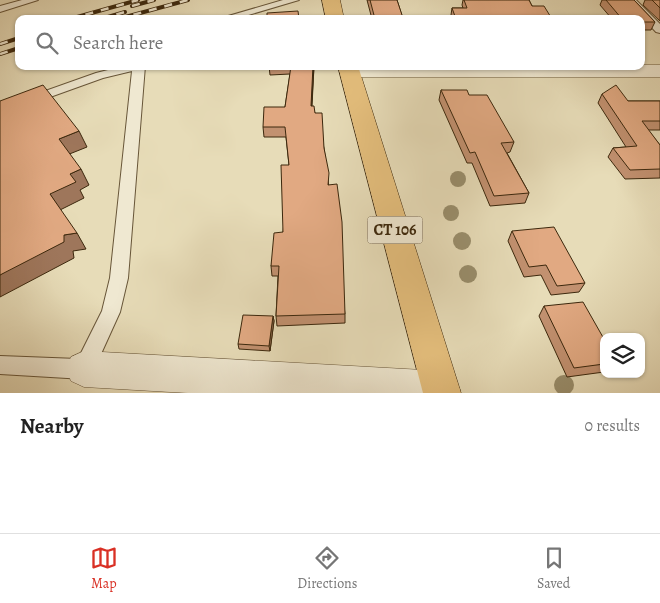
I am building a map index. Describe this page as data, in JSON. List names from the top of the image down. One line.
{"streets":{"main road":["CT 106"]},"page":{"search":"Search here","heading":["Nearby","0 results"],"nav":["Map","Directions","Saved"]}}
